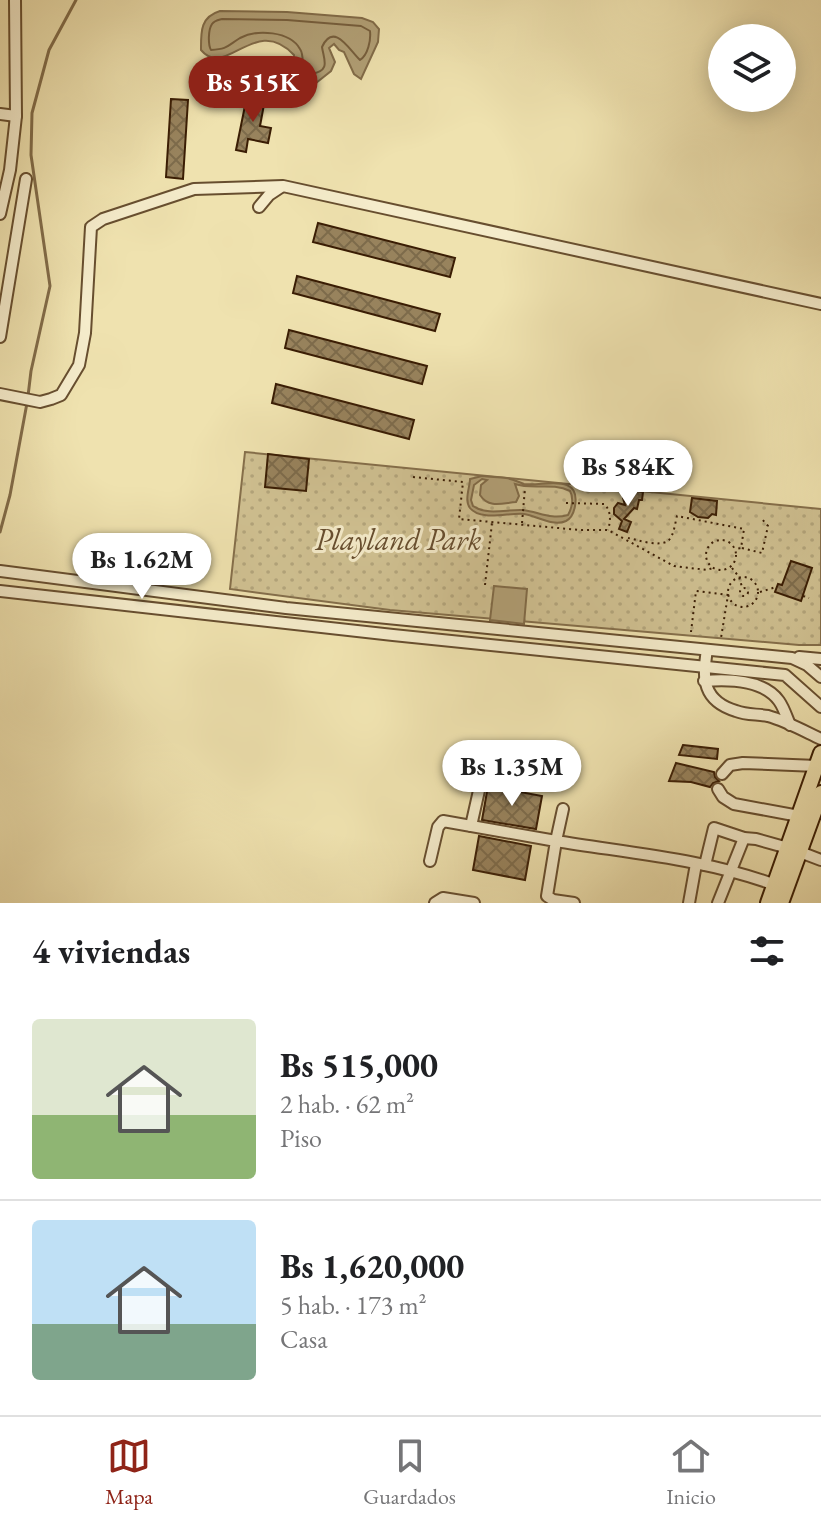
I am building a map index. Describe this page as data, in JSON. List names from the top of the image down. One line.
{"parks":["Playland Park"],"page":{"price":["Bs 515K","Bs 584K","Bs 1.62M","Bs 1.35M"],"heading":"4 viviendas","list":[{"name":"Bs 515,000","note":"2 hab. · 62 m² · Piso"},{"name":"Bs 1,620,000","note":"5 hab. · 173 m² · Casa"}],"tabs":["Mapa","Guardados","Inicio"]}}
